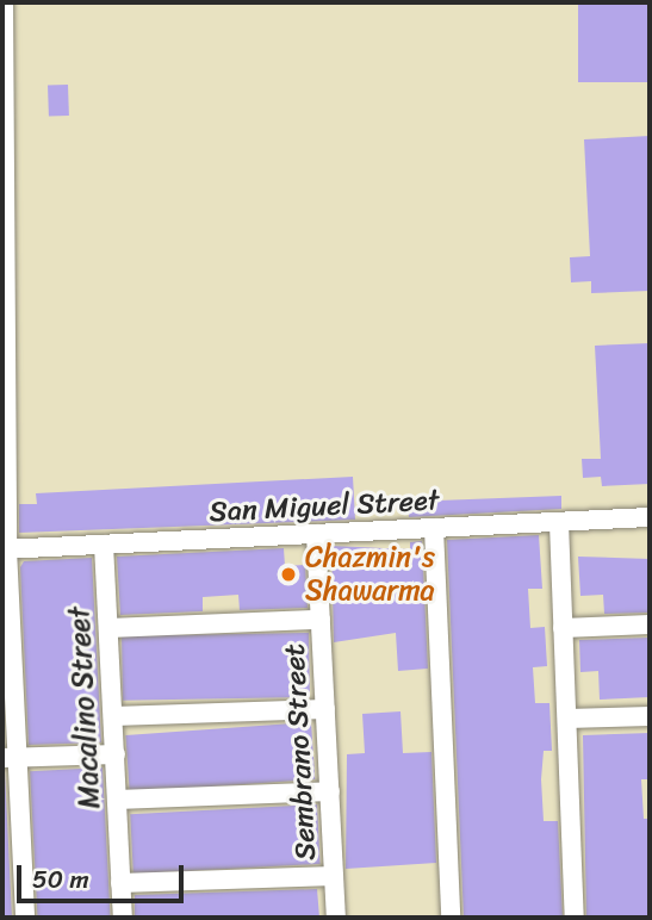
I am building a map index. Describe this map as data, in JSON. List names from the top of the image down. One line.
{"streets":{"street":["San Miguel Street","Macalino Street","Sembrano Street"]},"crossings":[["San Miguel Street","Macalino Street"],["San Miguel Street","Sembrano Street"]],"places":["Chazmin's Shawarma"],"scale_bar":"50 m"}
